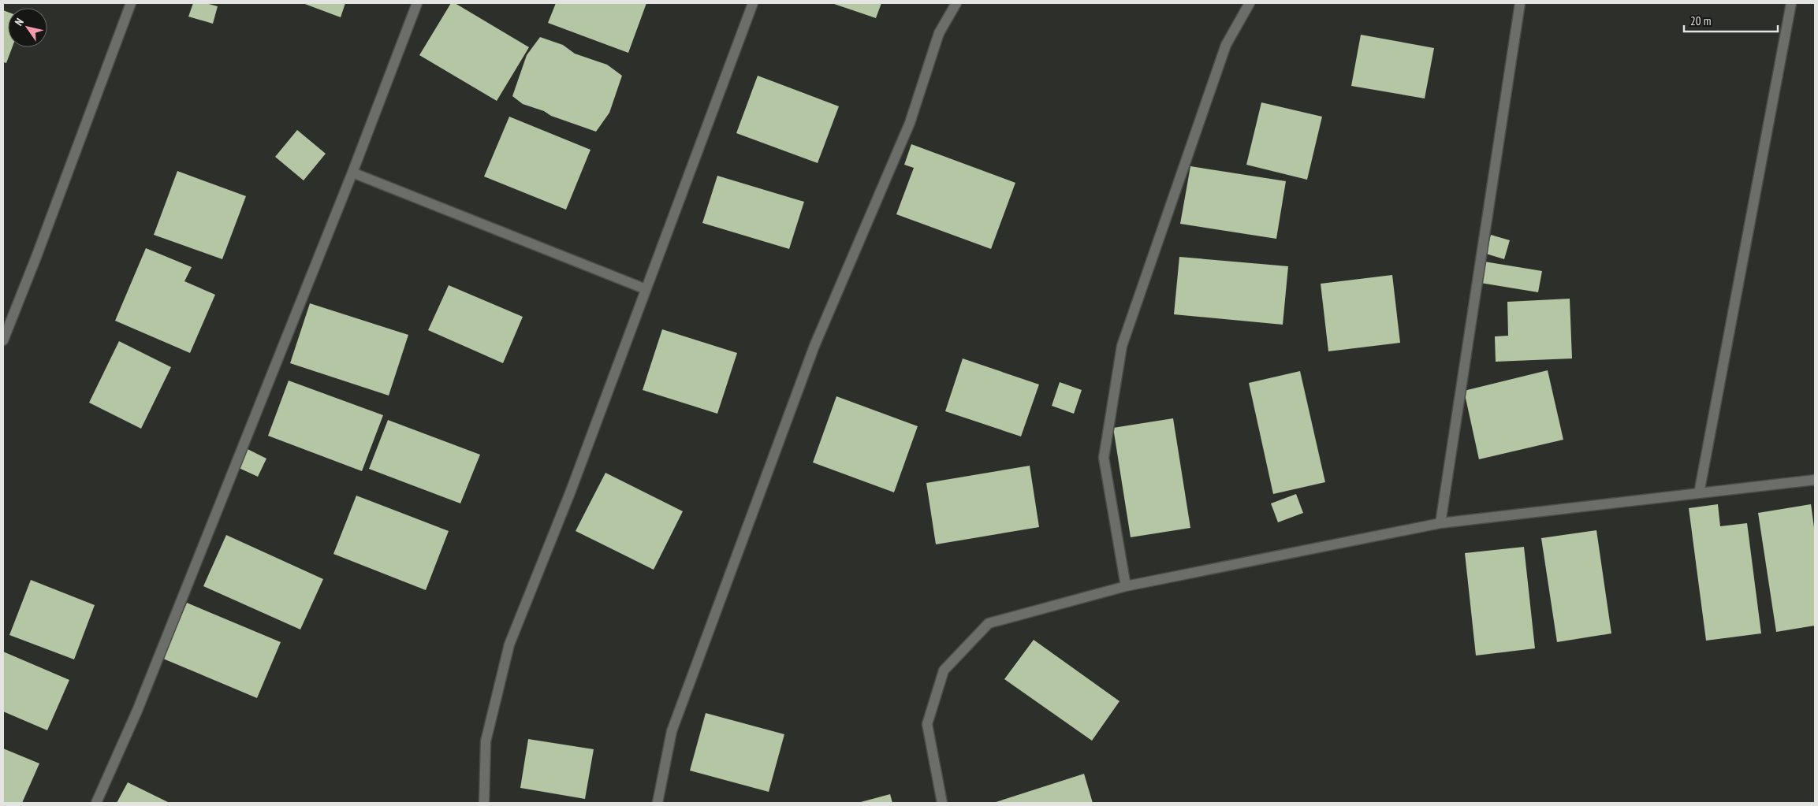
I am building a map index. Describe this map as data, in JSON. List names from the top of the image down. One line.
{"scale_bar":"20 m","north":"top left"}
